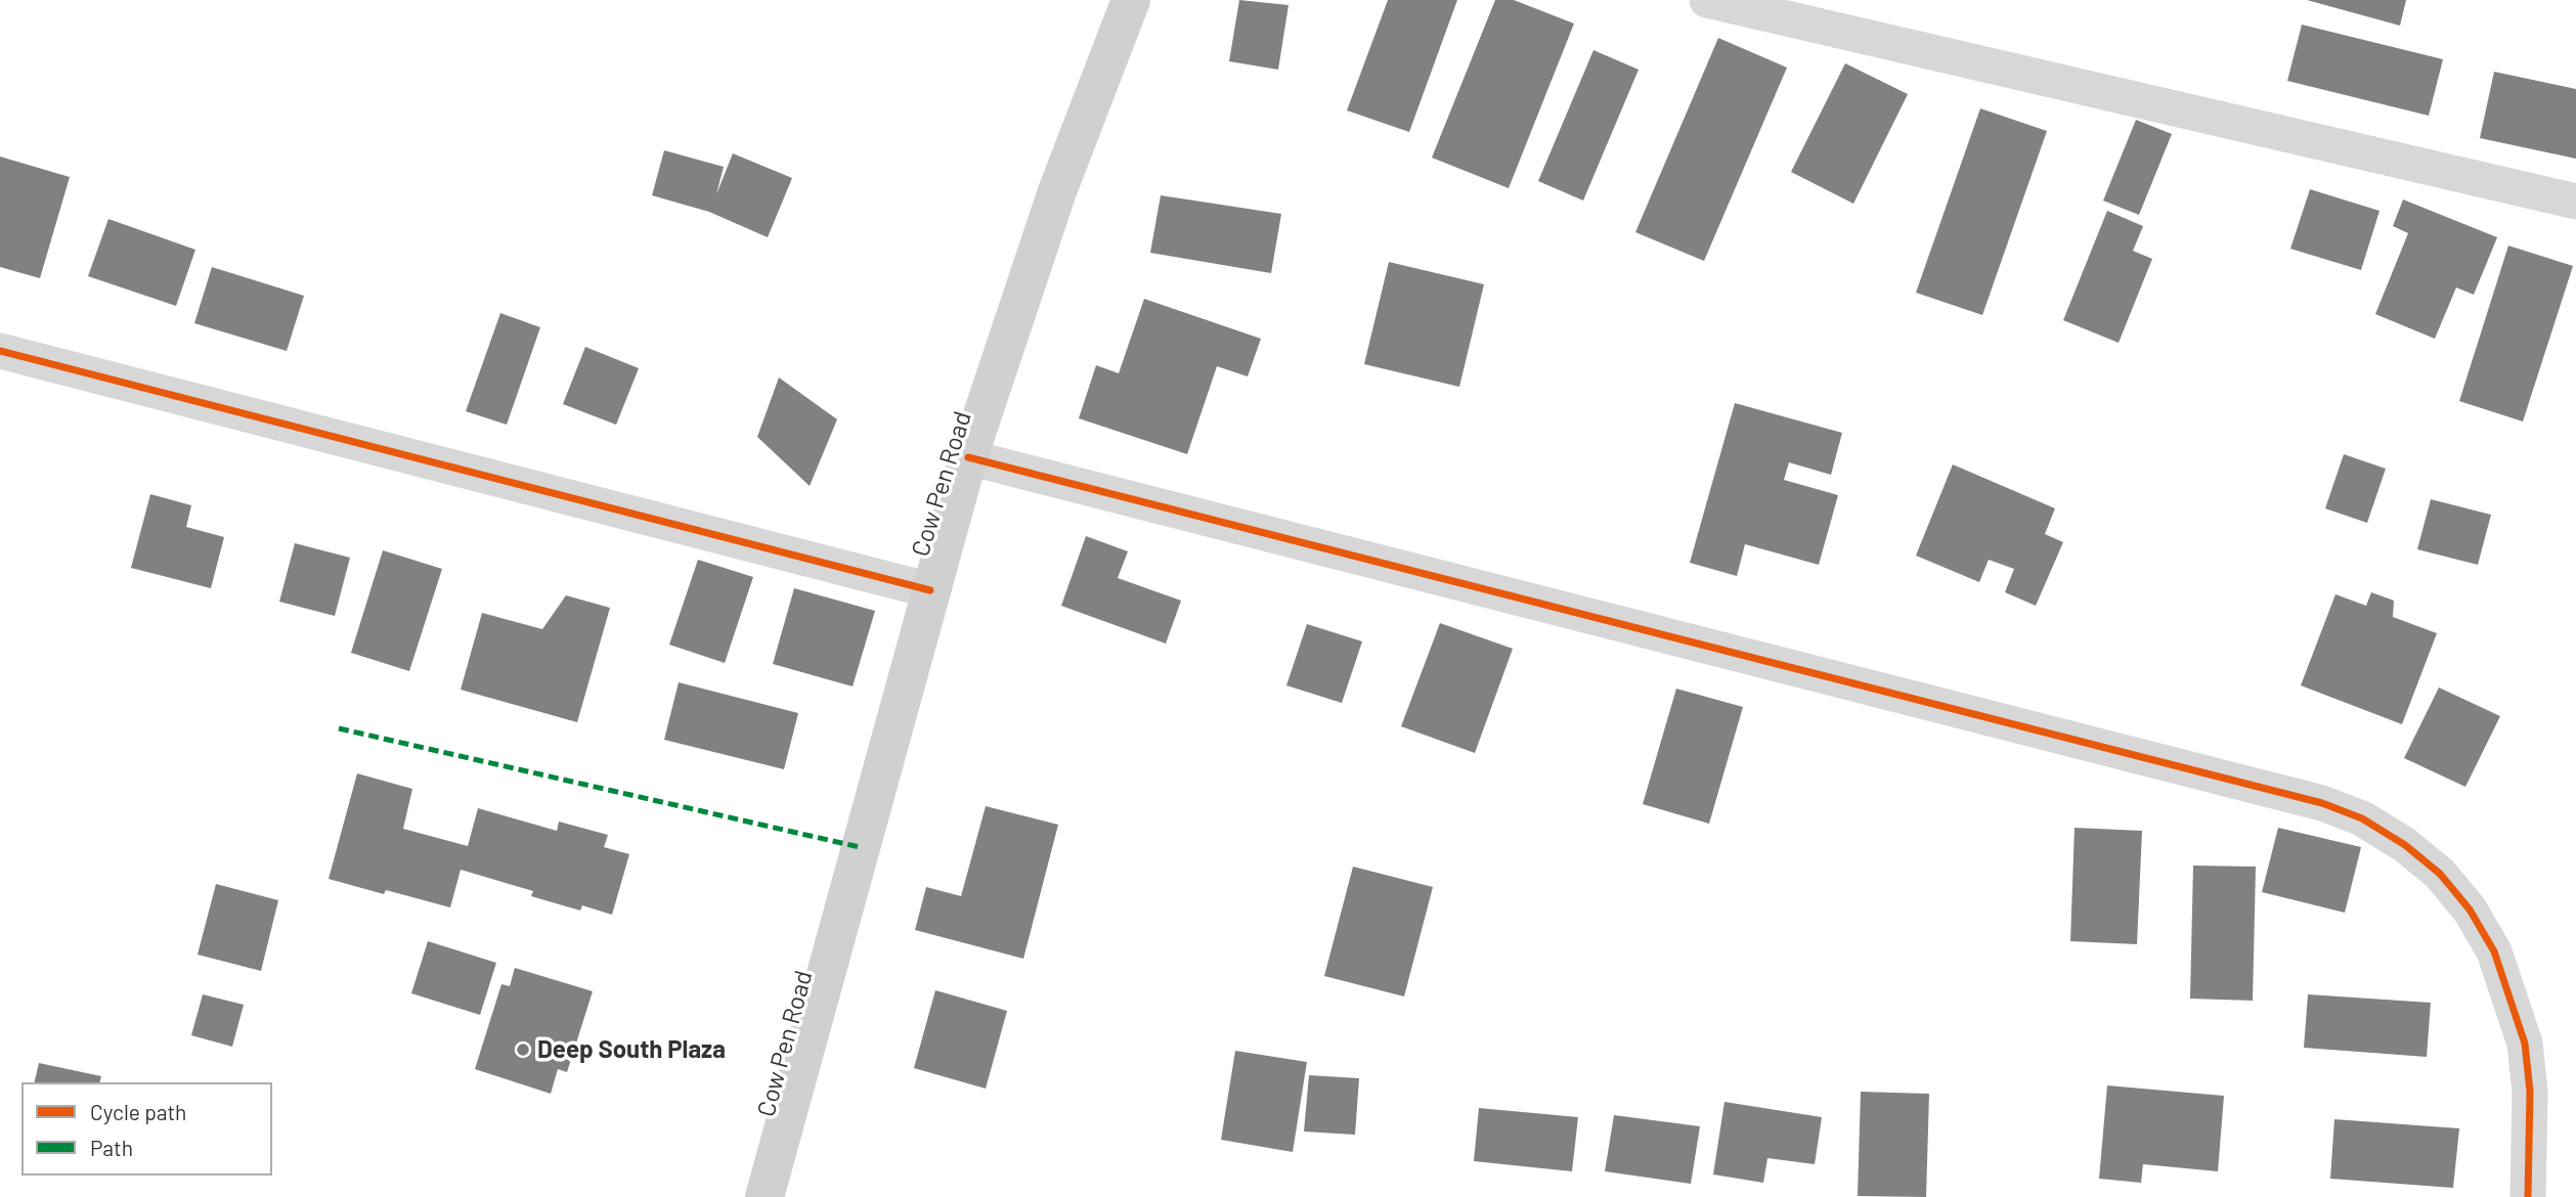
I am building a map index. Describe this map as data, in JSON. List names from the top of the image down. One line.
{"streets":{"main road":["Cow Pen Road"]},"places":["Deep South Plaza"],"legend":["Cycle path","Path"]}
